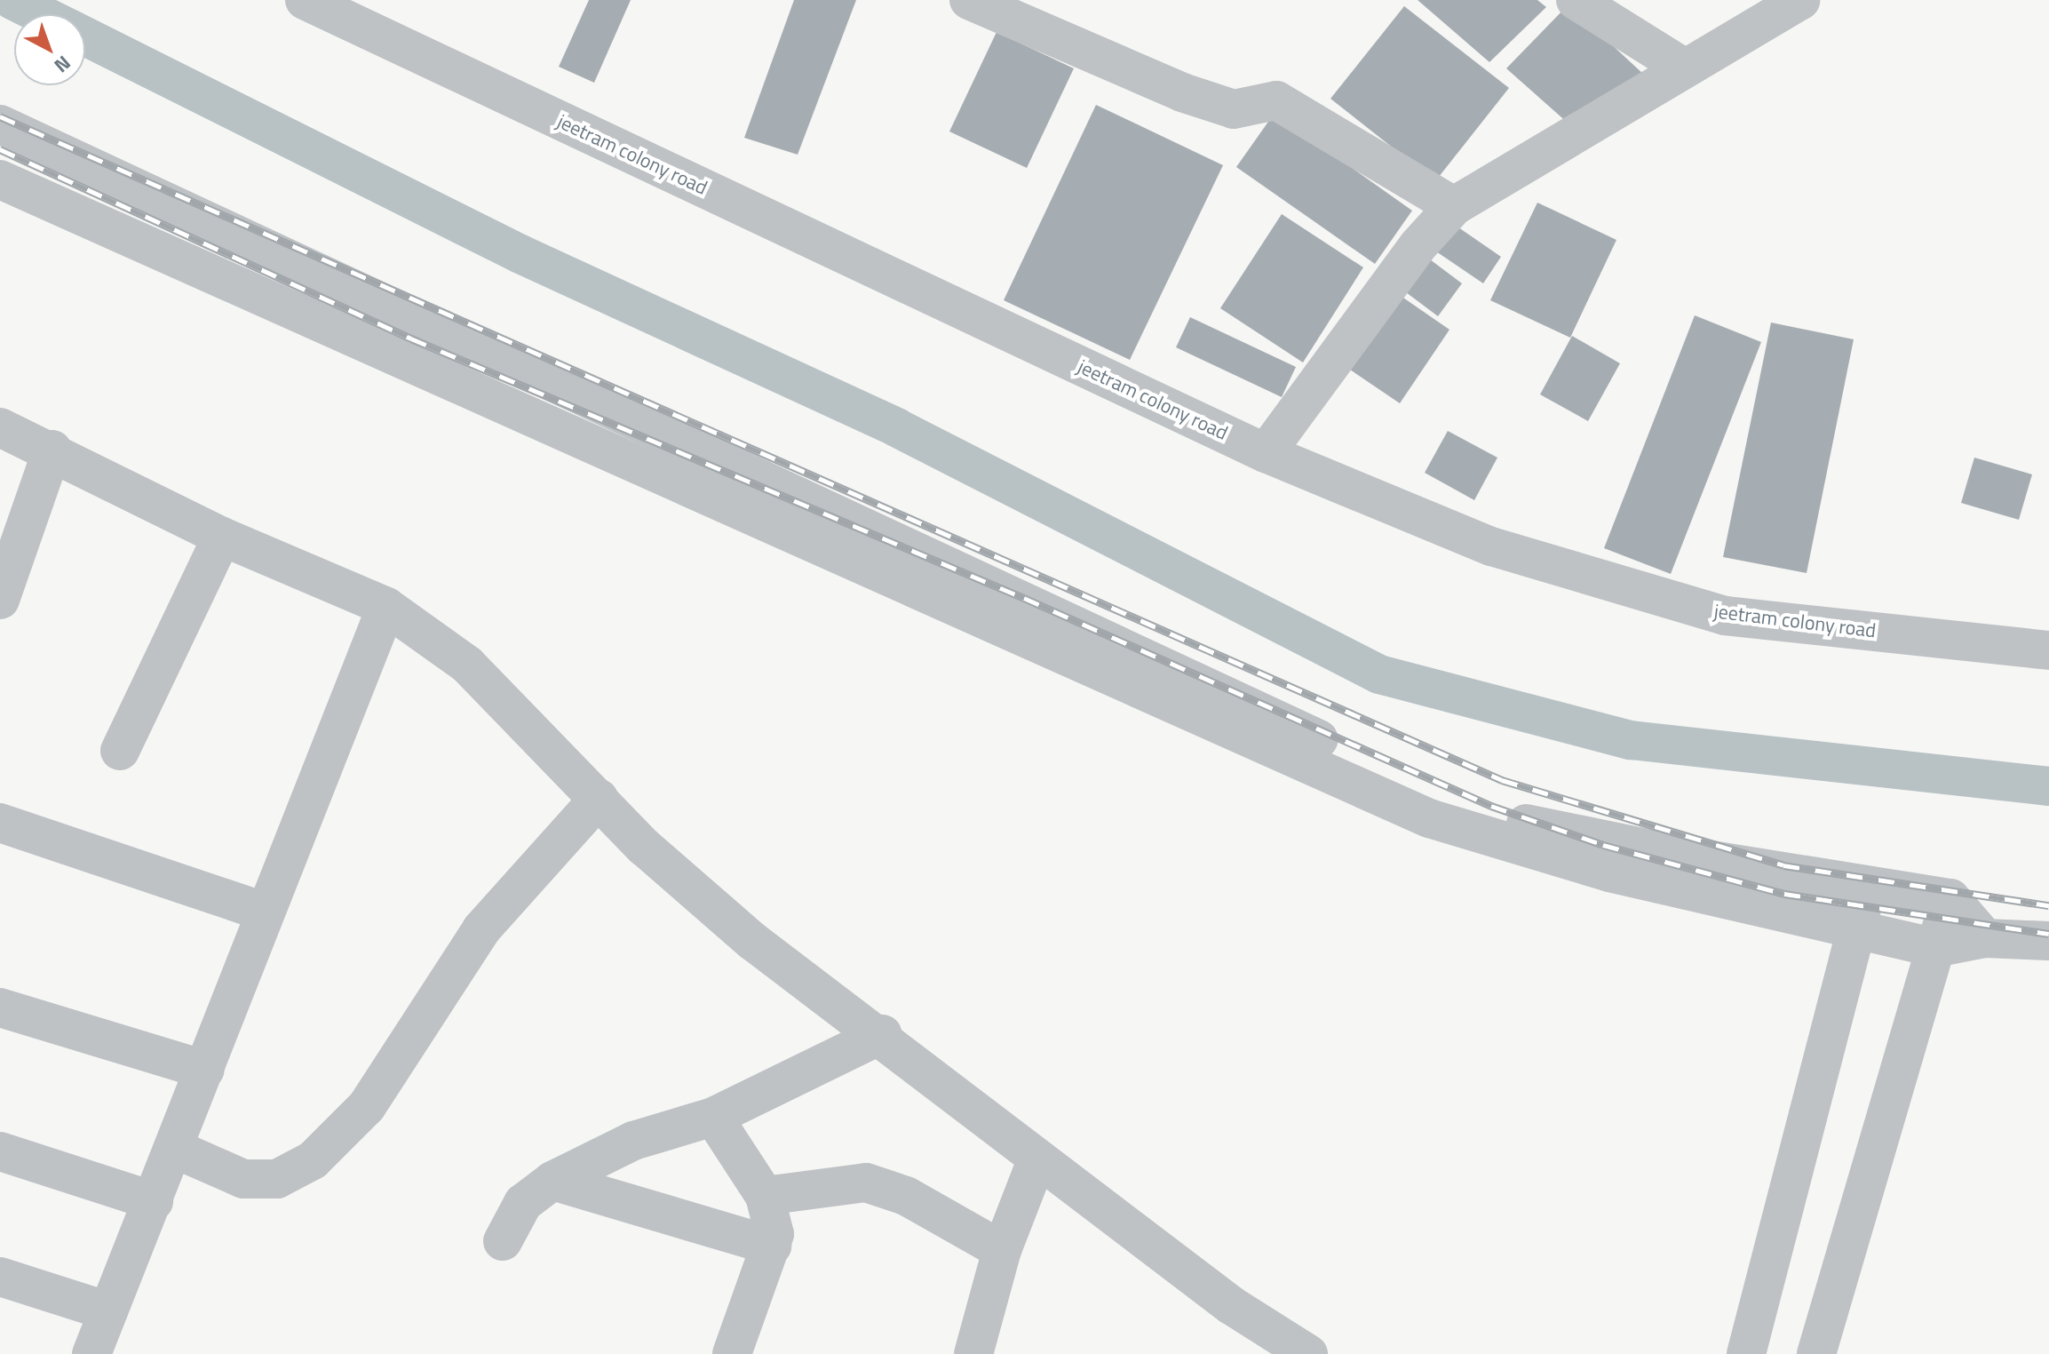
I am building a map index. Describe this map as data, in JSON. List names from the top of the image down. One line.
{"streets":{"street":["jeetram colony road"]},"north":"bottom right"}
